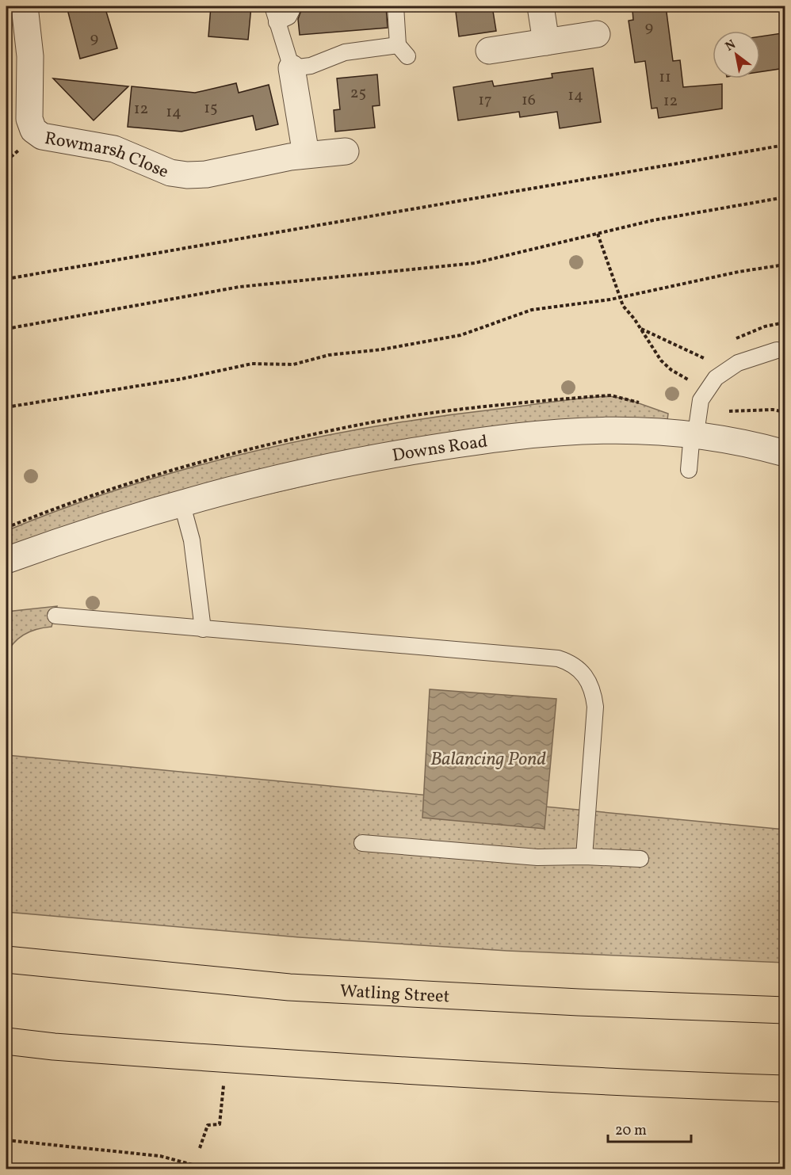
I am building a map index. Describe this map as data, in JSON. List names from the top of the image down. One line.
{"streets":{"highway":["Watling Street"],"street":["Rowmarsh Close","Downs Road"]},"water":["Balancing Pond"],"house_numbers":["9","9","11","25","14","17","16","12","15","12","14"],"scale_bar":"20 m","north":"top left"}
